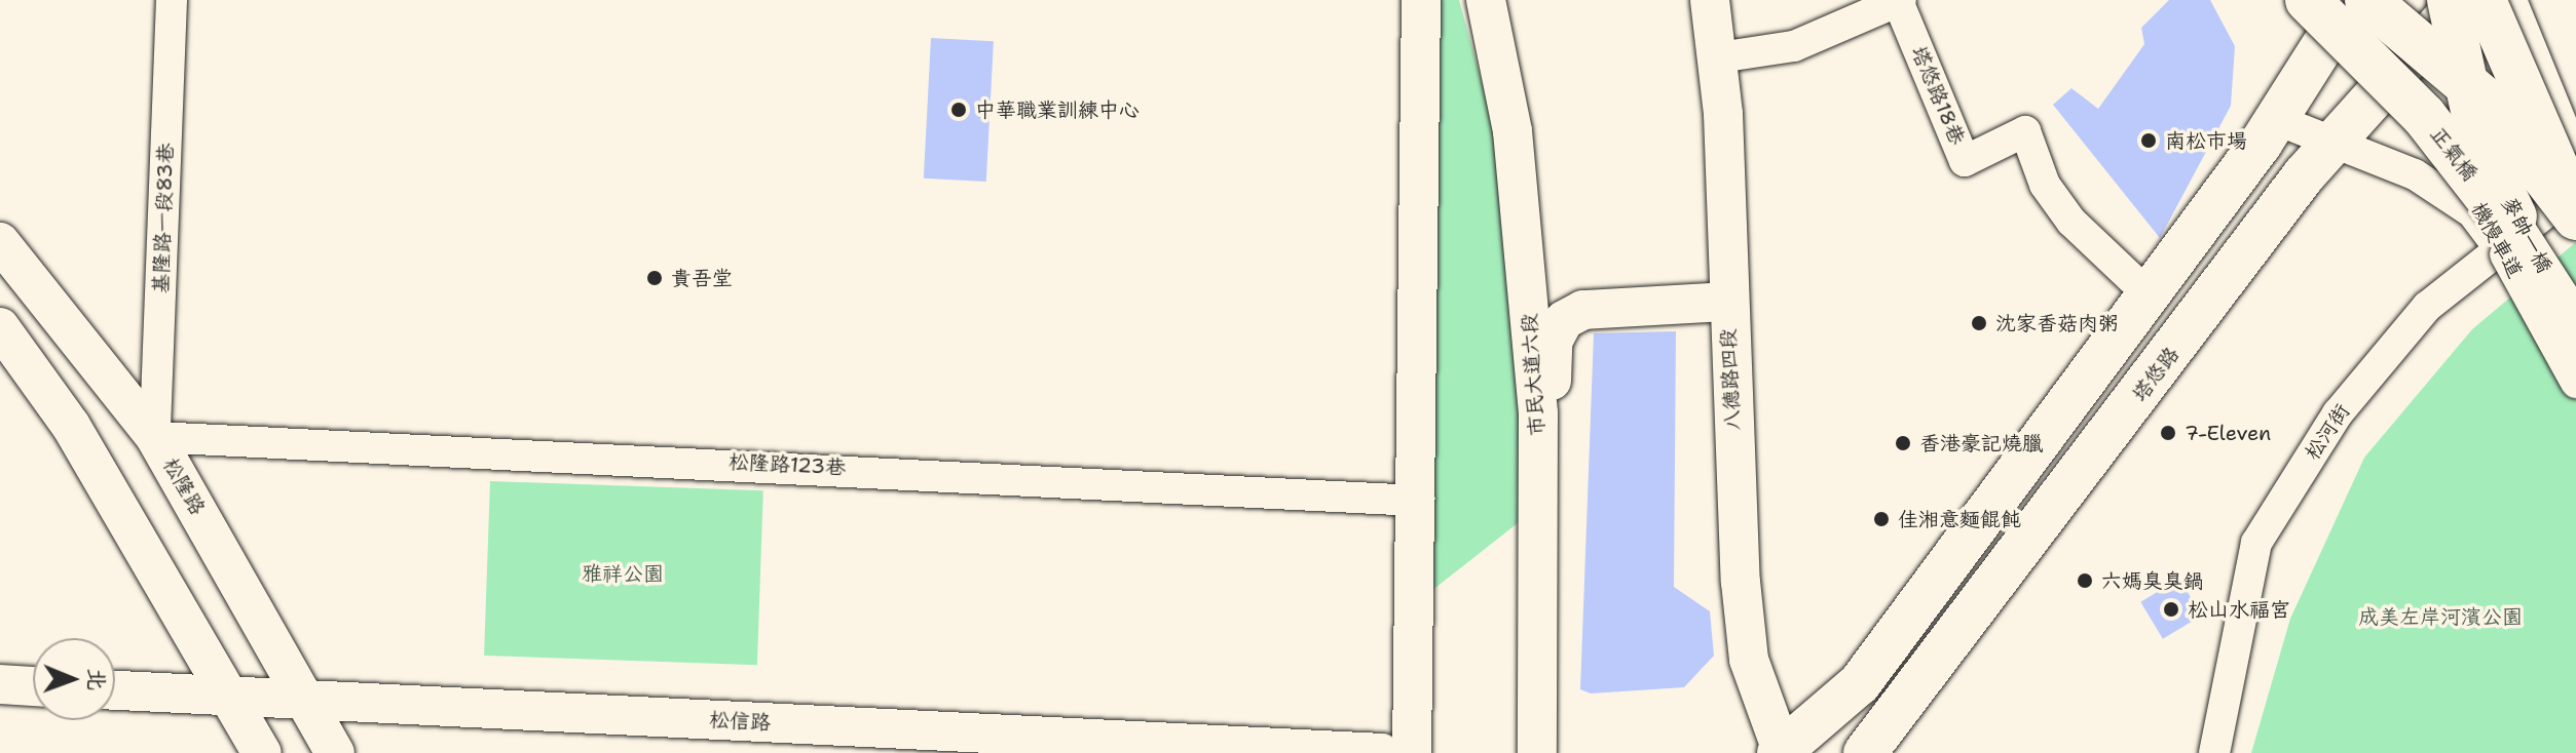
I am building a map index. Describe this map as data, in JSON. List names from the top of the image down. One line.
{"streets":{"highway":["正氣橋"],"main road":["麥帥一橋","塔悠路"],"street":["塔悠路18巷","基隆路一段83巷","機慢車道","市民大道六段","八德路四段","松河街","松隆路123巷","松隆路","松信路"]},"crossings":[["正氣橋","麥帥一橋"],["基隆路一段83巷","松隆路123巷"],["基隆路一段83巷","松隆路"],["麥帥一橋","塔悠路"],["松隆路123巷","松隆路"],["松隆路","松信路"]],"parks":["雅祥公園","成美左岸河濱公園"],"places":["中華職業訓練中心","南松市場","貴吾堂","沈家香菇肉粥","7-Eleven","香港豪記燒臘","佳湘意麵餛飩","六媽臭臭鍋","松山水福宮"],"north":"right"}
